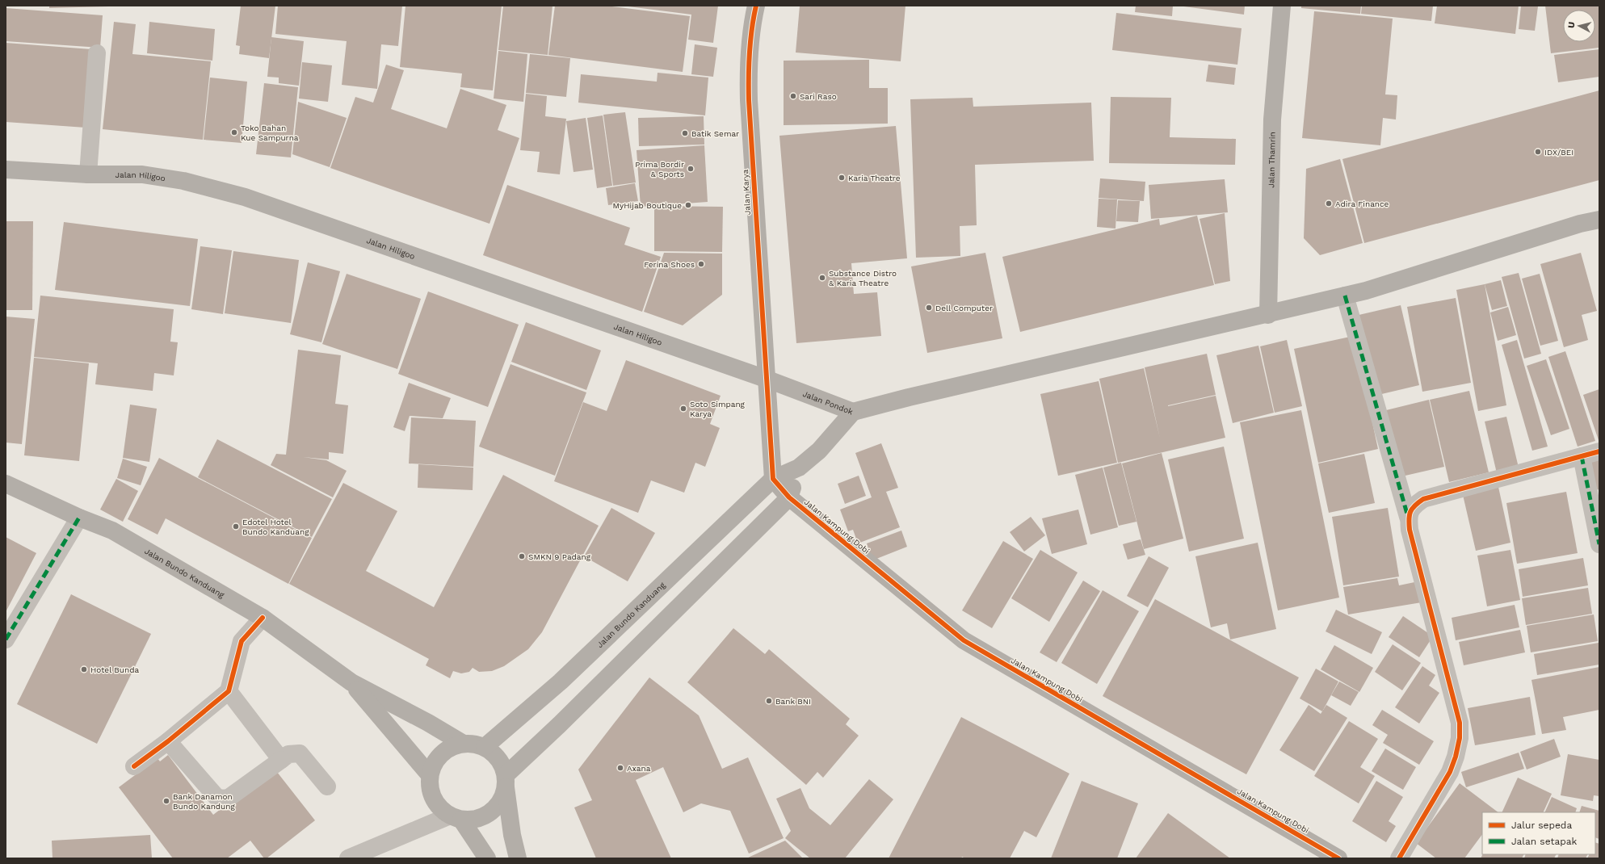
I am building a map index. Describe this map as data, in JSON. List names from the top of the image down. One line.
{"streets":{"main road":["Jalan Thamrin","Jalan Hiligoo","Jalan Karya","Jalan Pondok","Jalan Kampung Dobi","Jalan Bundo Kanduang"]},"crossings":[["Jalan Hiligoo","Jalan Karya"],["Jalan Hiligoo","Jalan Pondok"],["Jalan Karya","Jalan Pondok"],["Jalan Karya","Jalan Kampung Dobi"],["Jalan Karya","Jalan Bundo Kanduang"],["Jalan Kampung Dobi","Jalan Bundo Kanduang"]],"places":["Sari Raso","Toko Bahan Kue Sampurna","Batik Semar","IDX/BEI","Prima Bordir & Sports","Karia Theatre","Adira Finance","MyHijab Boutique","Ferina Shoes","Substance Distro & Karia Theatre","Dell Computer","Soto Simpang Karya","Edotel Hotel Bundo Kanduang","SMKN 9 Padang","Hotel Bunda","Bank BNI","Axana","Bank Danamon Bundo Kandung"],"legend":["Jalur sepeda","Jalan setapak"],"north":"left"}
